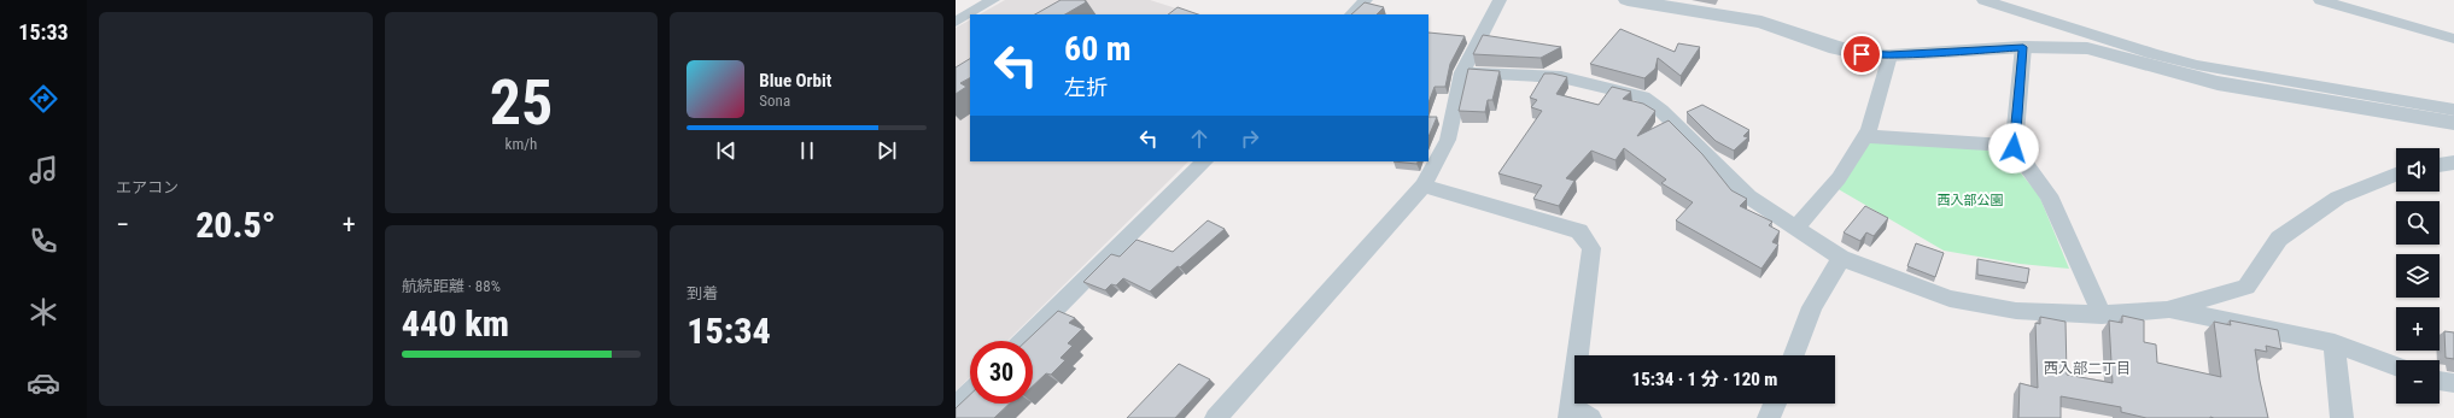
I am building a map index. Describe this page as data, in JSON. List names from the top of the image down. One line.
{"districts":["西入部二丁目"],"parks":["西入部公園"],"page":{"tabs":"15:33","tile":["エアコン",["25","km/h"],["航続距離 · 88%","440 km"],["到着","15:34"]],"turn":["60 m","左折"],"song":["Blue Orbit","Sona"],"map_buttons":["+","−"],"heat":["−","20.5°","+"],"limit":"30","trip":"15:34 · 1 分 · 120 m"}}
